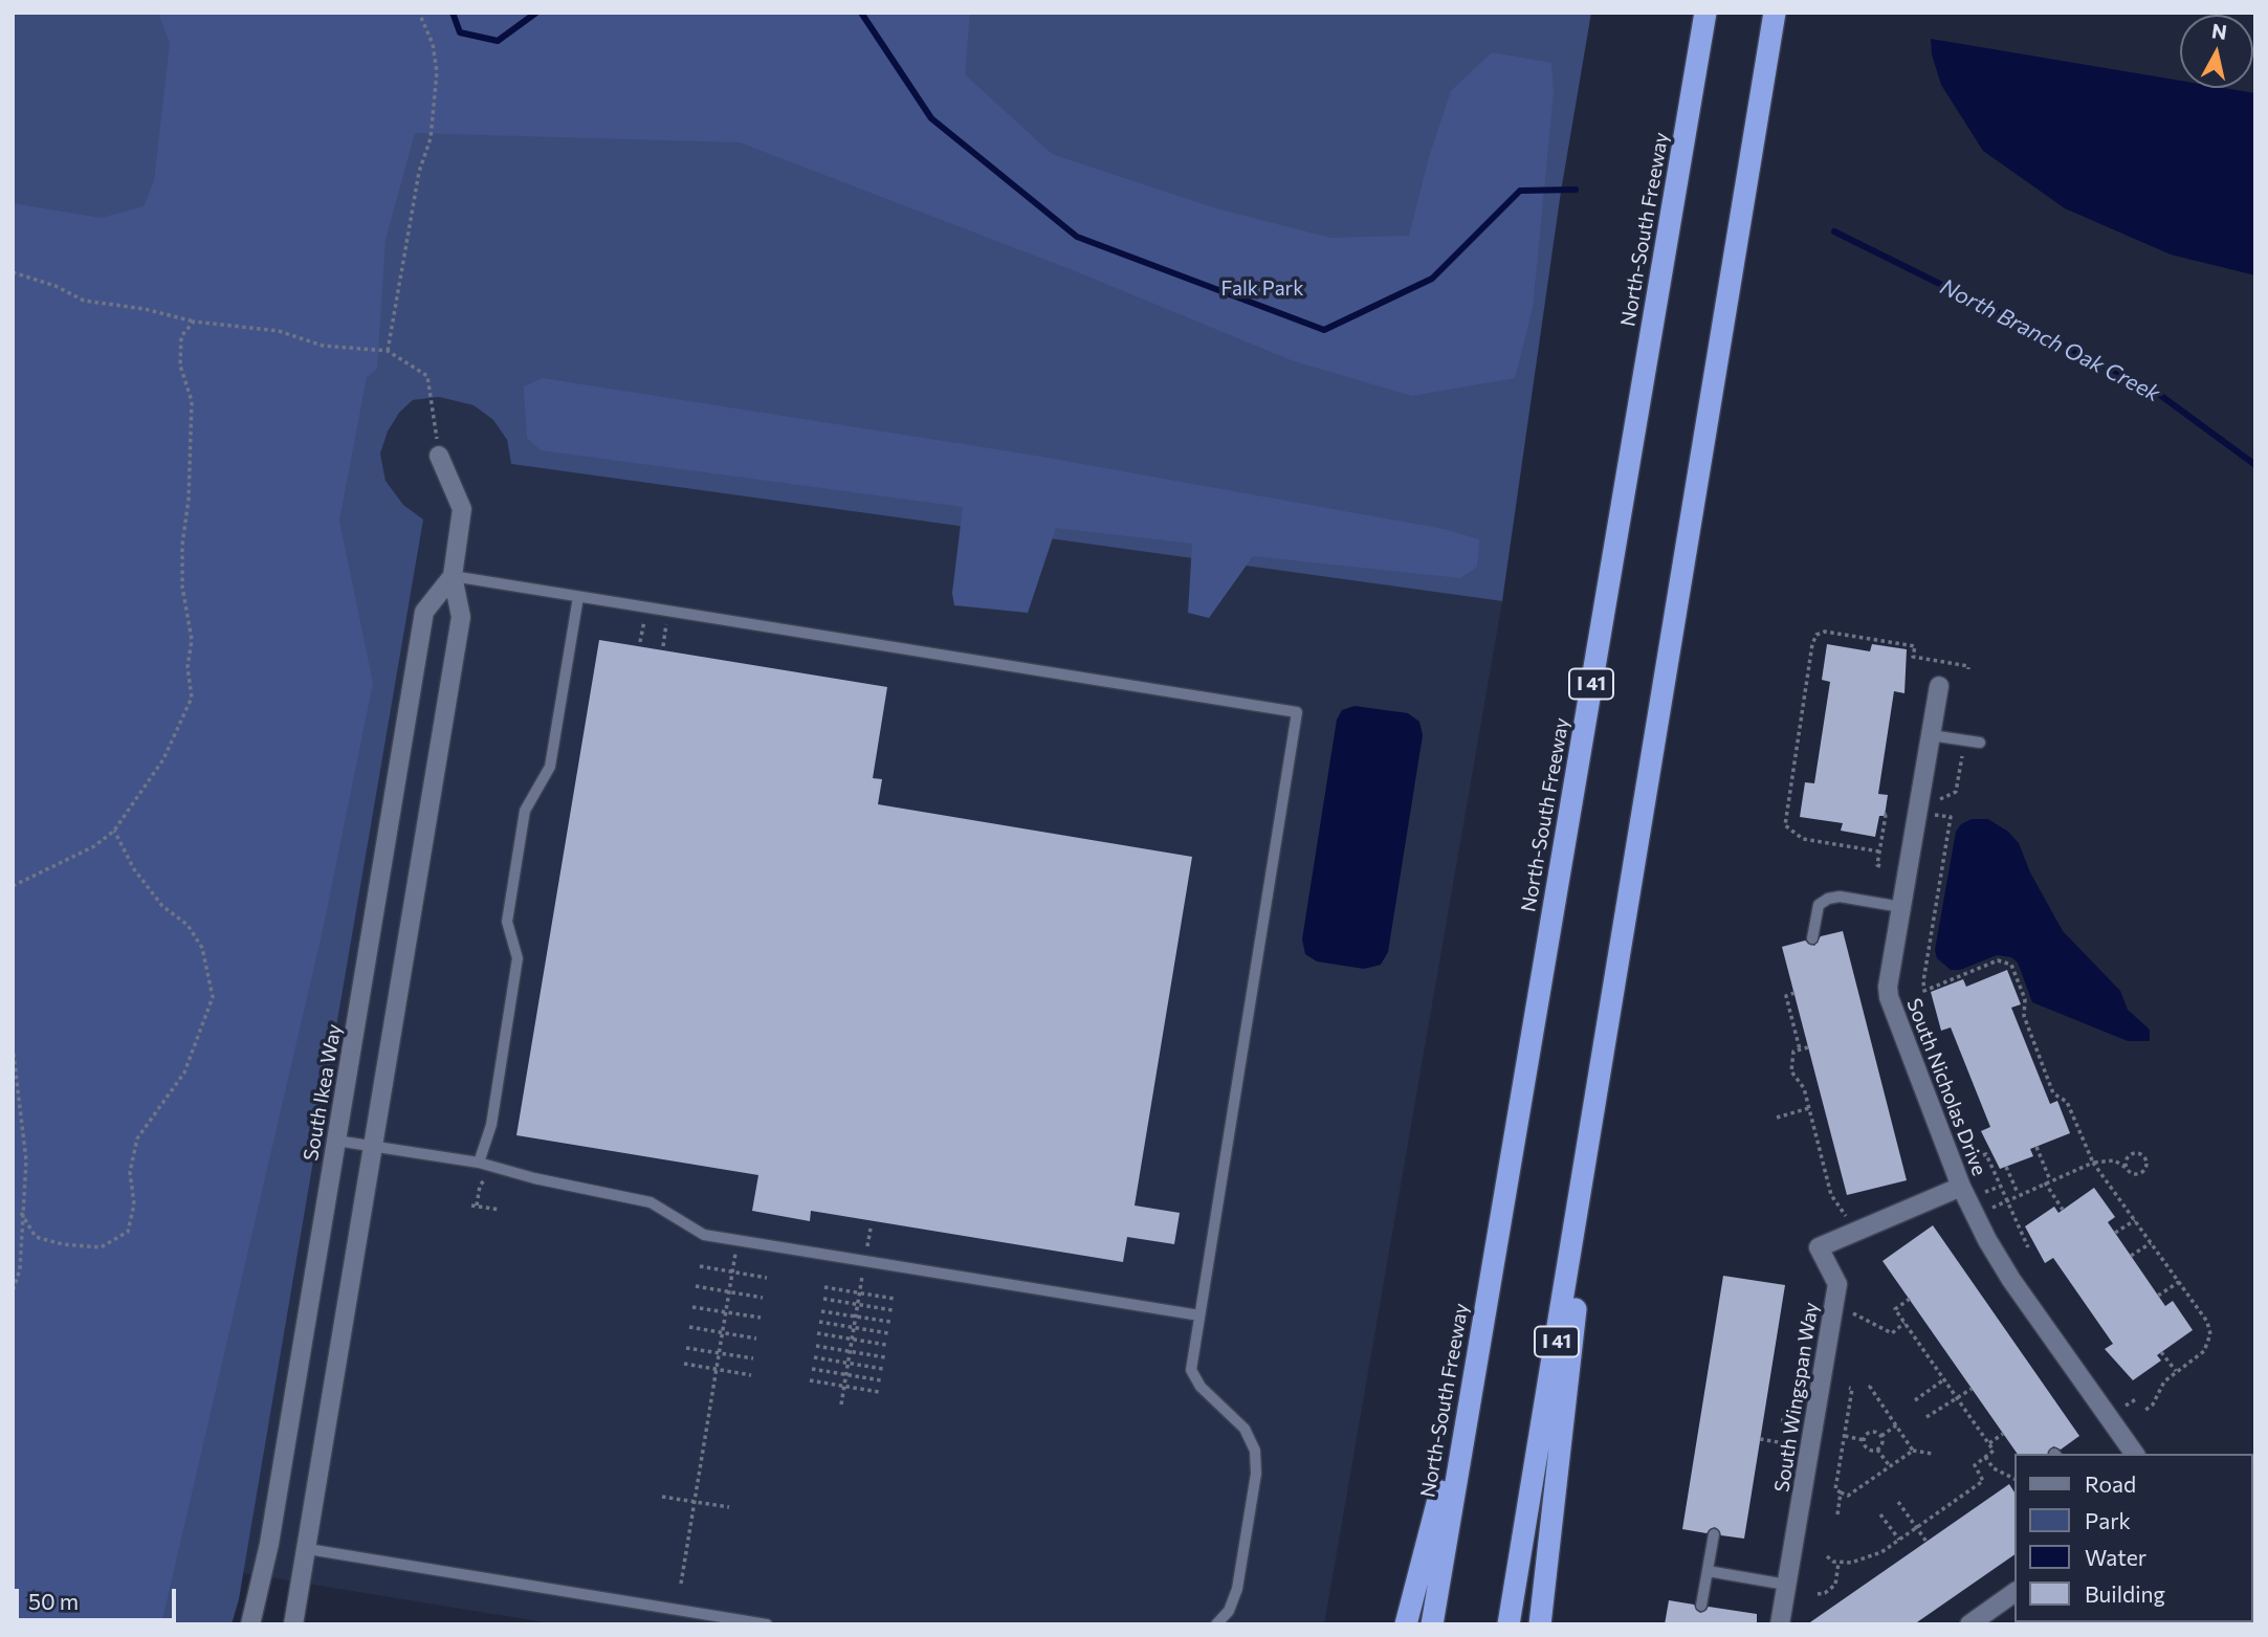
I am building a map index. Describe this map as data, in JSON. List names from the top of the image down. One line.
{"streets":{"highway":["North-South Freeway","I 41"],"street":["South Nicholas Drive","South Ikea Way","South Wingspan Way"]},"crossings":[["South Nicholas Drive","South Wingspan Way"]],"water":["North Branch Oak Creek"],"parks":["Falk Park"],"legend":["Road","Park","Water","Building"],"scale_bar":"50 m","north":"top"}
